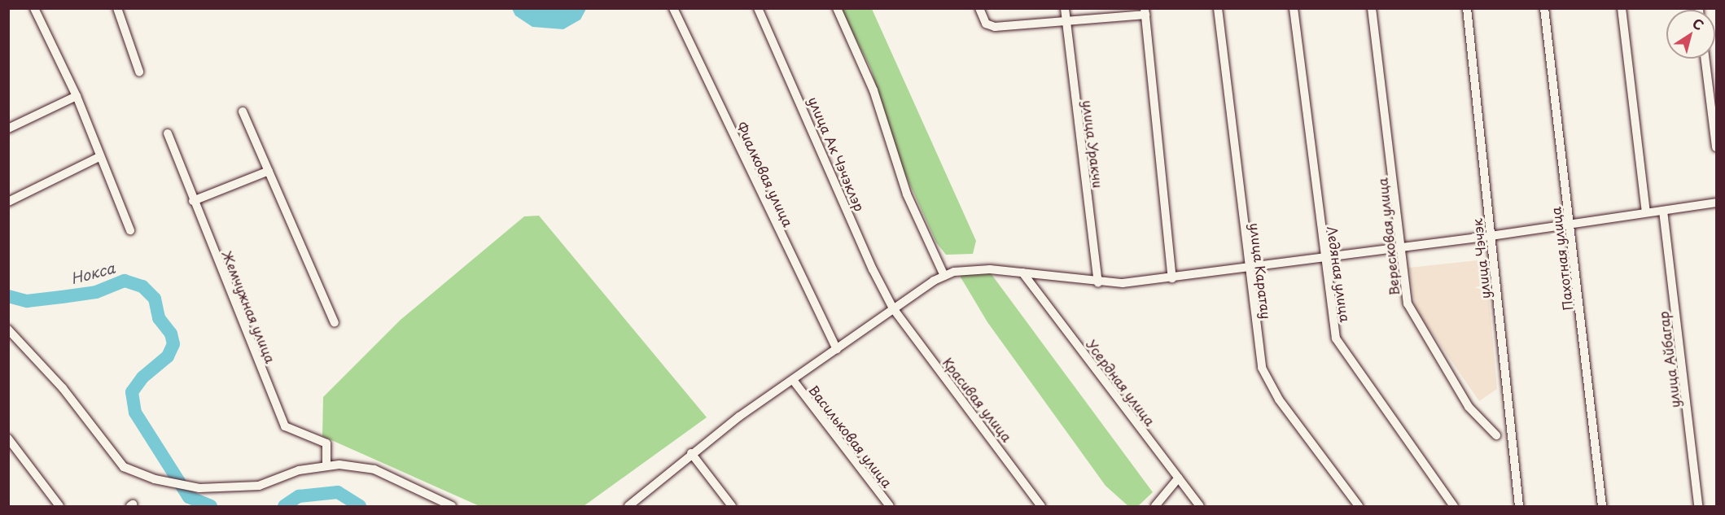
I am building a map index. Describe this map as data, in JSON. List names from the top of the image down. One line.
{"streets":{"street":["улица Уракчи","улица Ак Чэчэклэр","Фиалковая улица","Вересковая улица","улица Чэчэк","Пахотная улица","улица Каратау","Ледяная улица","Жемчужная улица","улица Айбагар","Усердная улица","Красивая улица","Васильковая улица"]},"crossings":[["улица Ак Чэчэклэр","Красивая улица"]],"water":["Нокса"],"north":"top right"}
